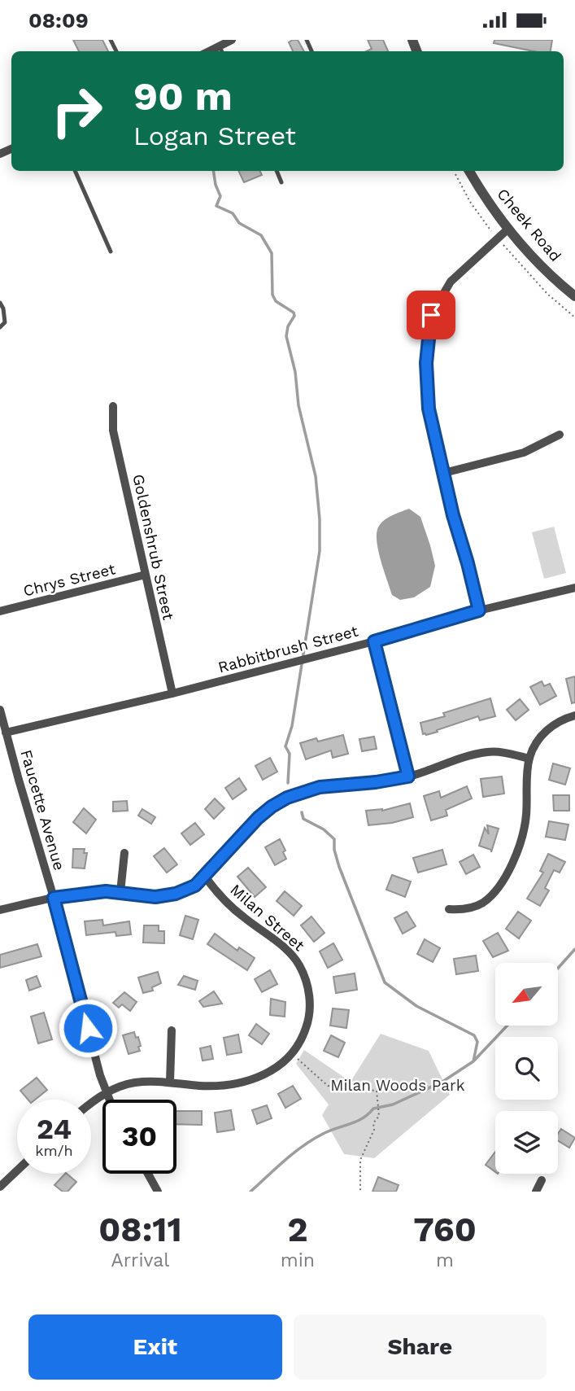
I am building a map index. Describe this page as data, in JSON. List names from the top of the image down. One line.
{"streets":{"street":["Cheek Road","Goldenshrub Street","Chrys Street","Rabbitbrush Street","Faucette Avenue","Milan Street"]},"crossings":[["Goldenshrub Street","Chrys Street"],["Goldenshrub Street","Rabbitbrush Street"],["Rabbitbrush Street","Faucette Avenue"],["Faucette Avenue","Milan Street"]],"parks":["Milan Woods Park"],"north":"bottom left","page":{"status":"08:09","turn":["90 m","Logan Street"],"speed":"24 km/h","limit":"30","eta":["08:11","Arrival","2","min","760","m"],"buttons":["Exit","Share"]}}
